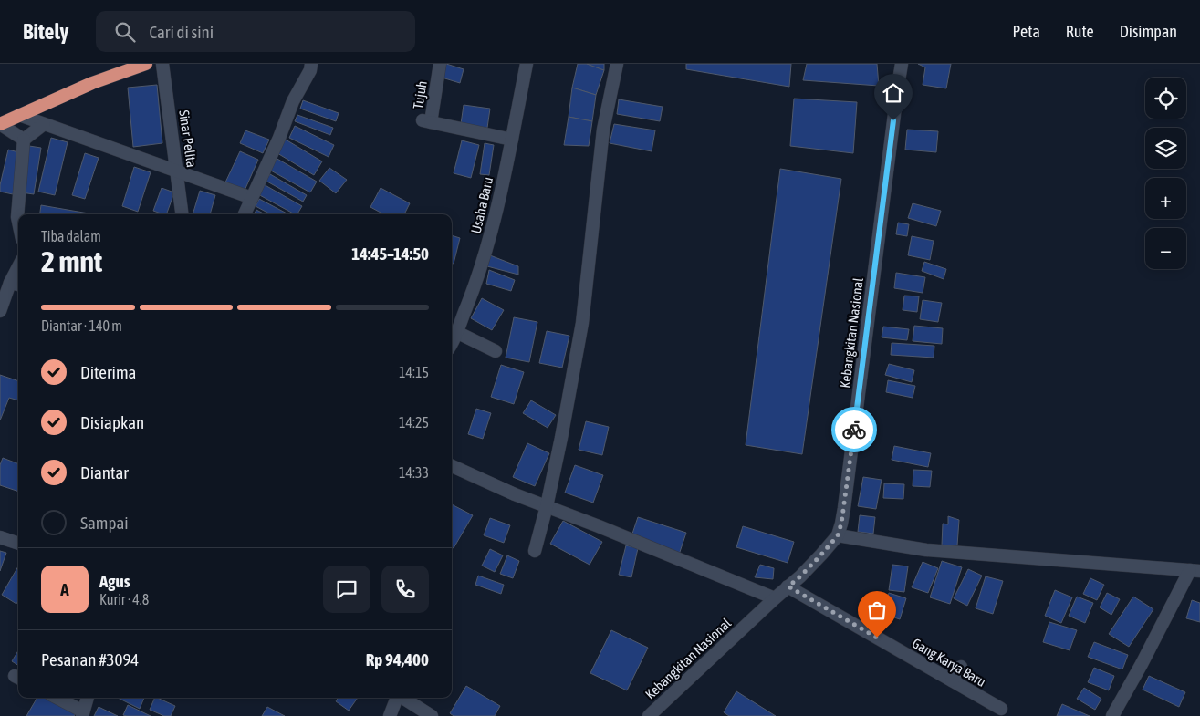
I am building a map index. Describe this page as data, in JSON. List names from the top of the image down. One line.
{"streets":{"street":["Tujuh","Sinar Pelita","Usaha Baru","Kebangkitan Nasional","Gang Karya Baru"]},"crossings":[["Tujuh","Usaha Baru"],["Kebangkitan Nasional","Gang Karya Baru"]],"page":{"header":"Bitely","search":"Cari di sini","nav":["Peta","Rute","Disimpan"],"map_buttons":["+","−"],"heading":["2 mnt","Tiba dalam","14:45–14:50"],"panel":["Agus","Kurir · 4.8","Pesanan #3094","Rp 94,400"],"bar":"Diantar · 140 m","list":[["Diterima","14:15"],["Disiapkan","14:25"],["Diantar","14:33"],"Sampai"],"round":"A"}}
